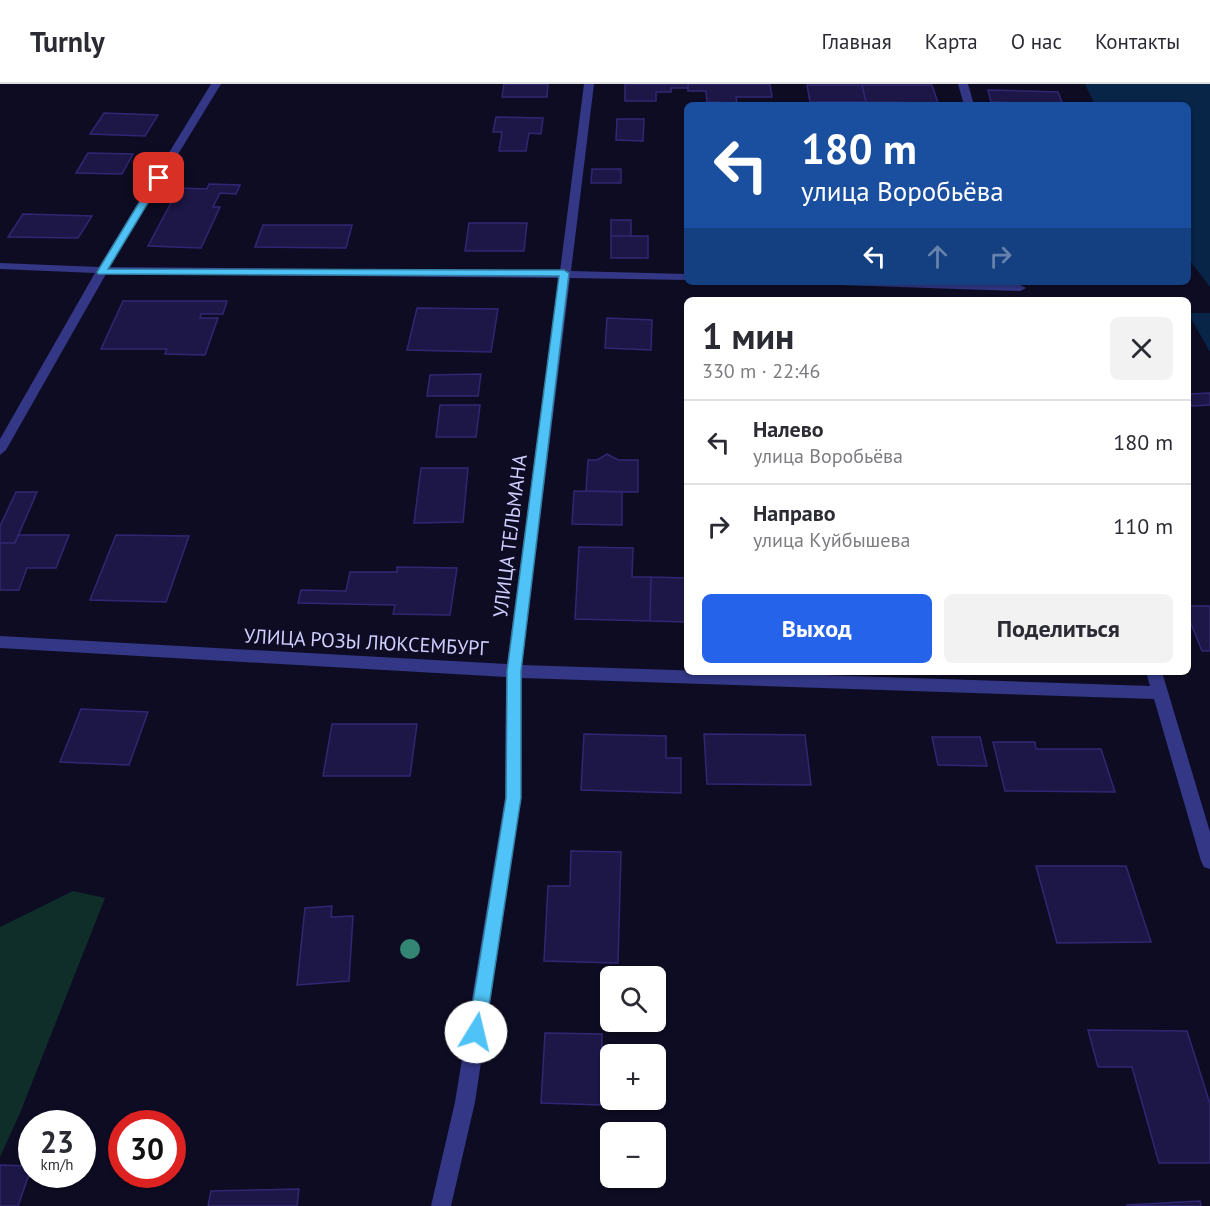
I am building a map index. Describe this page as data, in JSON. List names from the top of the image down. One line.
{"streets":{"street":["УЛИЦА ТЕЛЬМАНА","УЛИЦА РОЗЫ ЛЮКСЕМБУРГ"]},"crossings":[["УЛИЦА ТЕЛЬМАНА","УЛИЦА РОЗЫ ЛЮКСЕМБУРГ"]],"page":{"header":"Turnly","nav":["Главная","Карта","О нас","Контакты"],"turn":["180 m","улица Воробьёва"],"heading":["1 мин","330 m · 22:46"],"list":[{"name":"Налево","note":"улица Воробьёва","value":"180 m"},{"name":"Направо","note":"улица Куйбышева","value":"110 m"}],"buttons":["Выход","Поделиться"],"map_buttons":["+","−"],"speed":"23 km/h","limit":"30"}}
